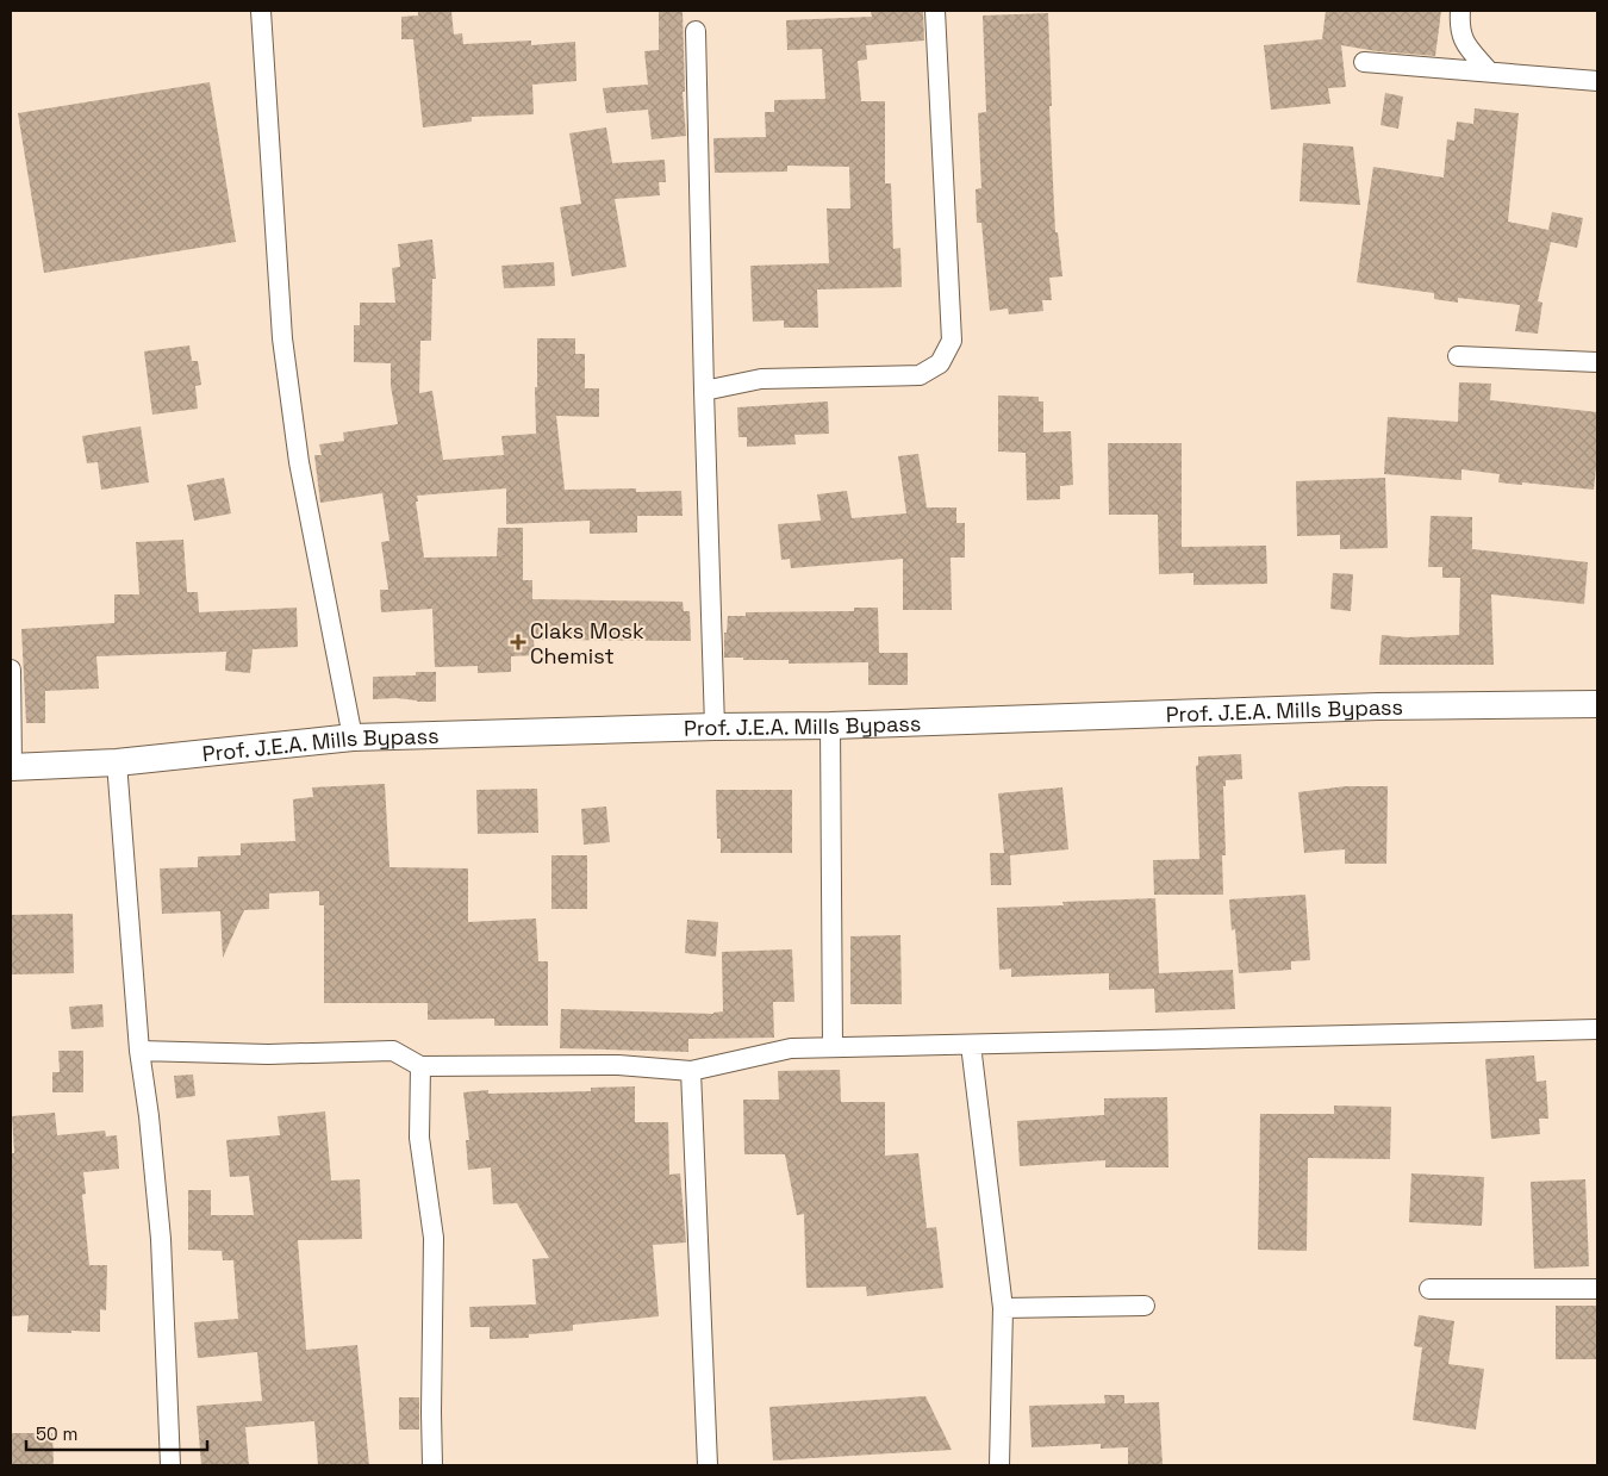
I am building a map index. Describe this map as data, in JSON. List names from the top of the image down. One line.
{"streets":{"street":["Prof. J.E.A. Mills Bypass"]},"places":{"health":["Claks Mosk Chemist"]},"scale_bar":"50 m"}
